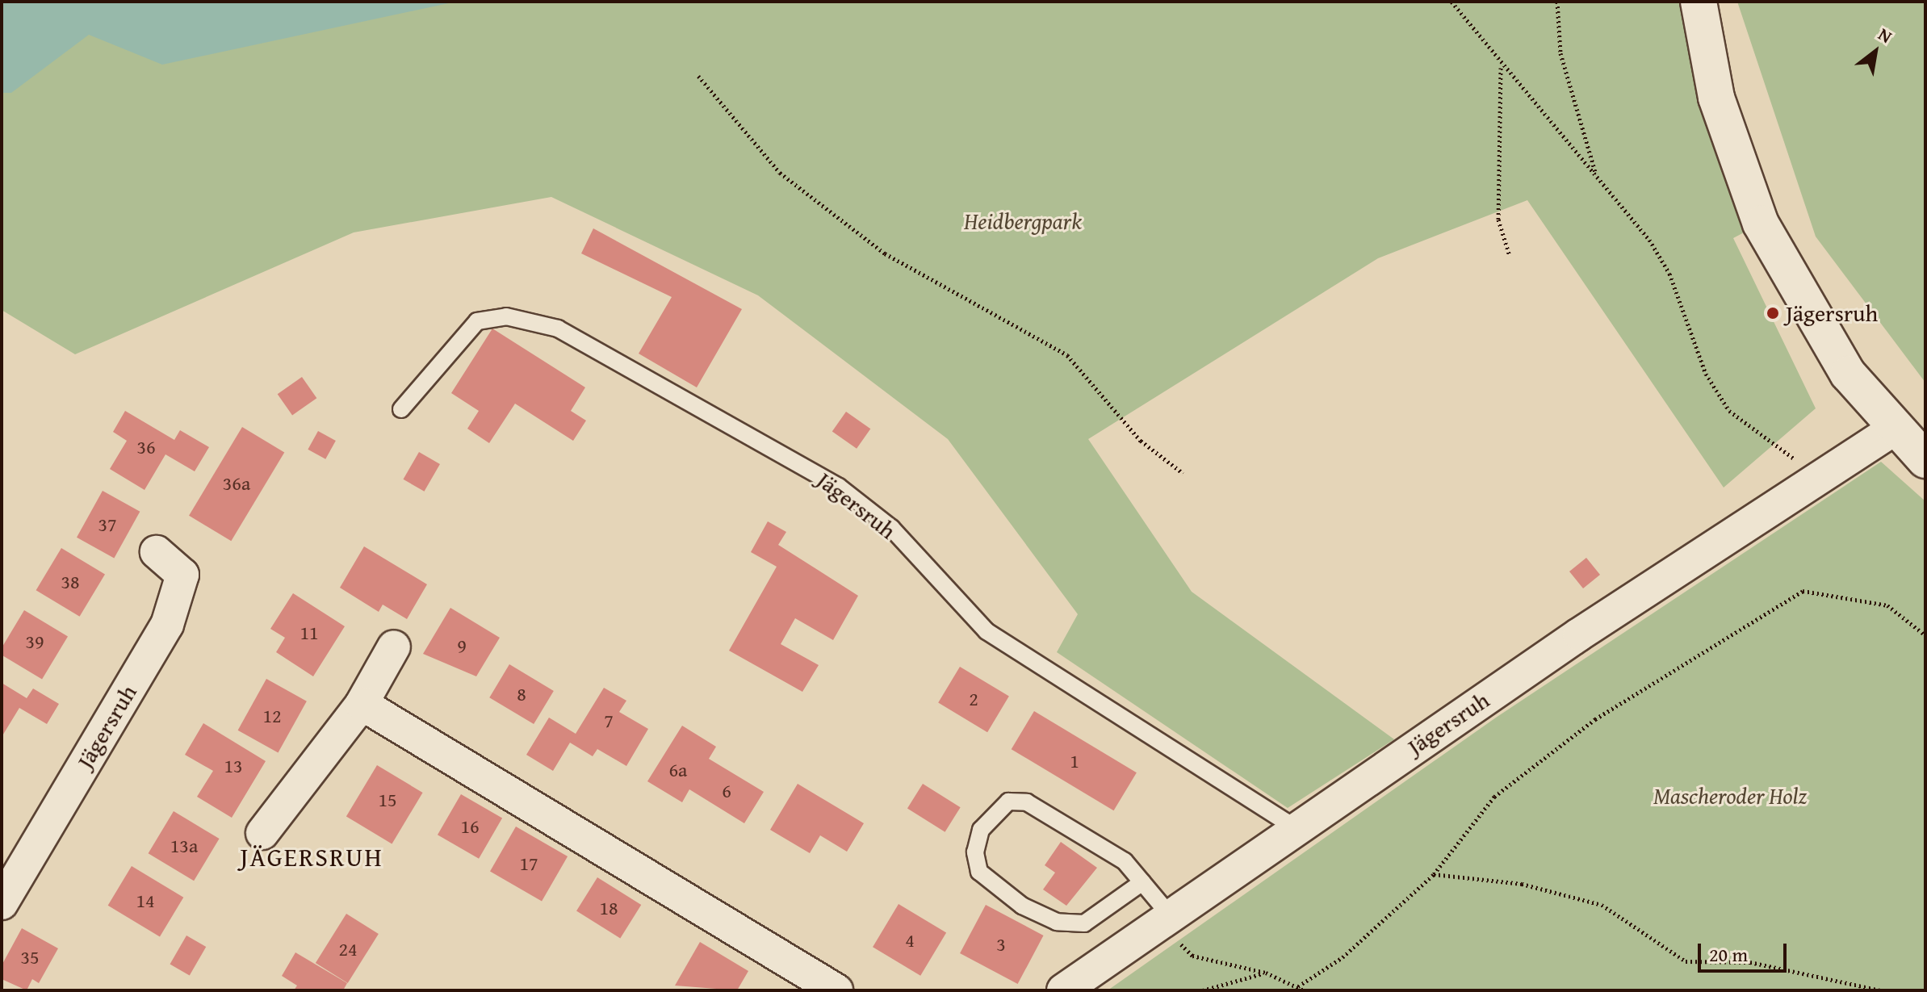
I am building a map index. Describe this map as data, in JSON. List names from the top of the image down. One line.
{"streets":{"street":["Jägersruh"]},"districts":["JÄGERSRUH"],"parks":["Heidbergpark","Mascheroder Holz"],"places":["Jägersruh"],"house_numbers":["36","36a","37","38","11","39","9","8","2","12","7","1","13","6a","6","15","16","13a","17","14","18","4","3","24","35"],"scale_bar":"20 m","north":"top right"}
